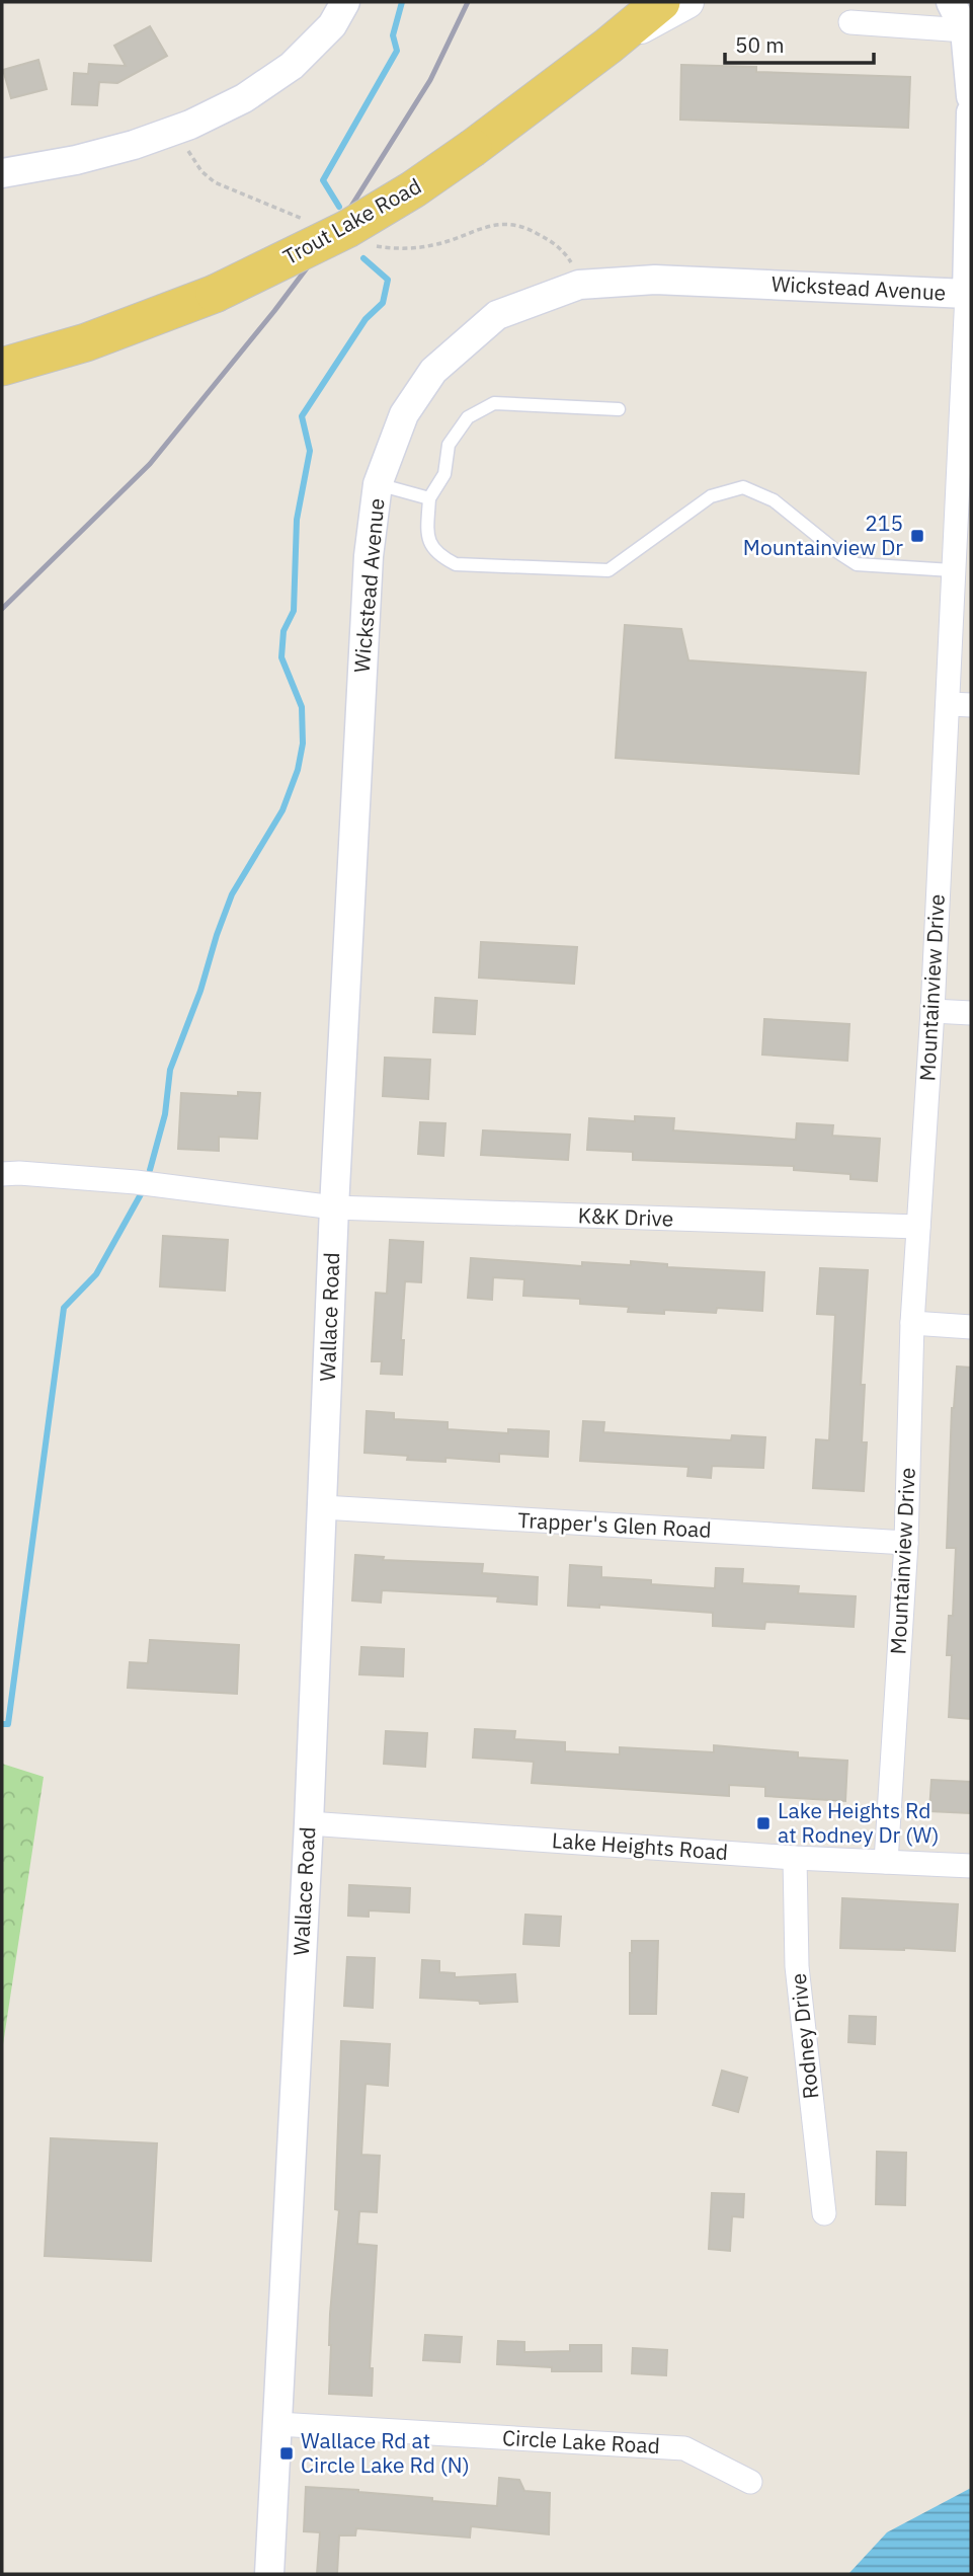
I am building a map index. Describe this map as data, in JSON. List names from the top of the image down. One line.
{"streets":{"main road":["Trout Lake Road"],"street":["Wickstead Avenue","Mountainview Drive","K&K Drive","Wallace Road","Trapper's Glen Road","Lake Heights Road","Rodney Drive","Circle Lake Road"]},"crossings":[["Wickstead Avenue","Mountainview Drive"],["Wickstead Avenue","K&K Drive"],["Wickstead Avenue","Wallace Road"],["Mountainview Drive","K&K Drive"],["Mountainview Drive","Trapper's Glen Road"],["Mountainview Drive","Lake Heights Road"],["K&K Drive","Wallace Road"],["Wallace Road","Trapper's Glen Road"],["Wallace Road","Lake Heights Road"],["Wallace Road","Circle Lake Road"],["Lake Heights Road","Rodney Drive"]],"places":{"transit":["215 Mountainview Dr","Lake Heights Rd at Rodney Dr (W)","Wallace Rd at Circle Lake Rd (N)"]},"scale_bar":"50 m"}
